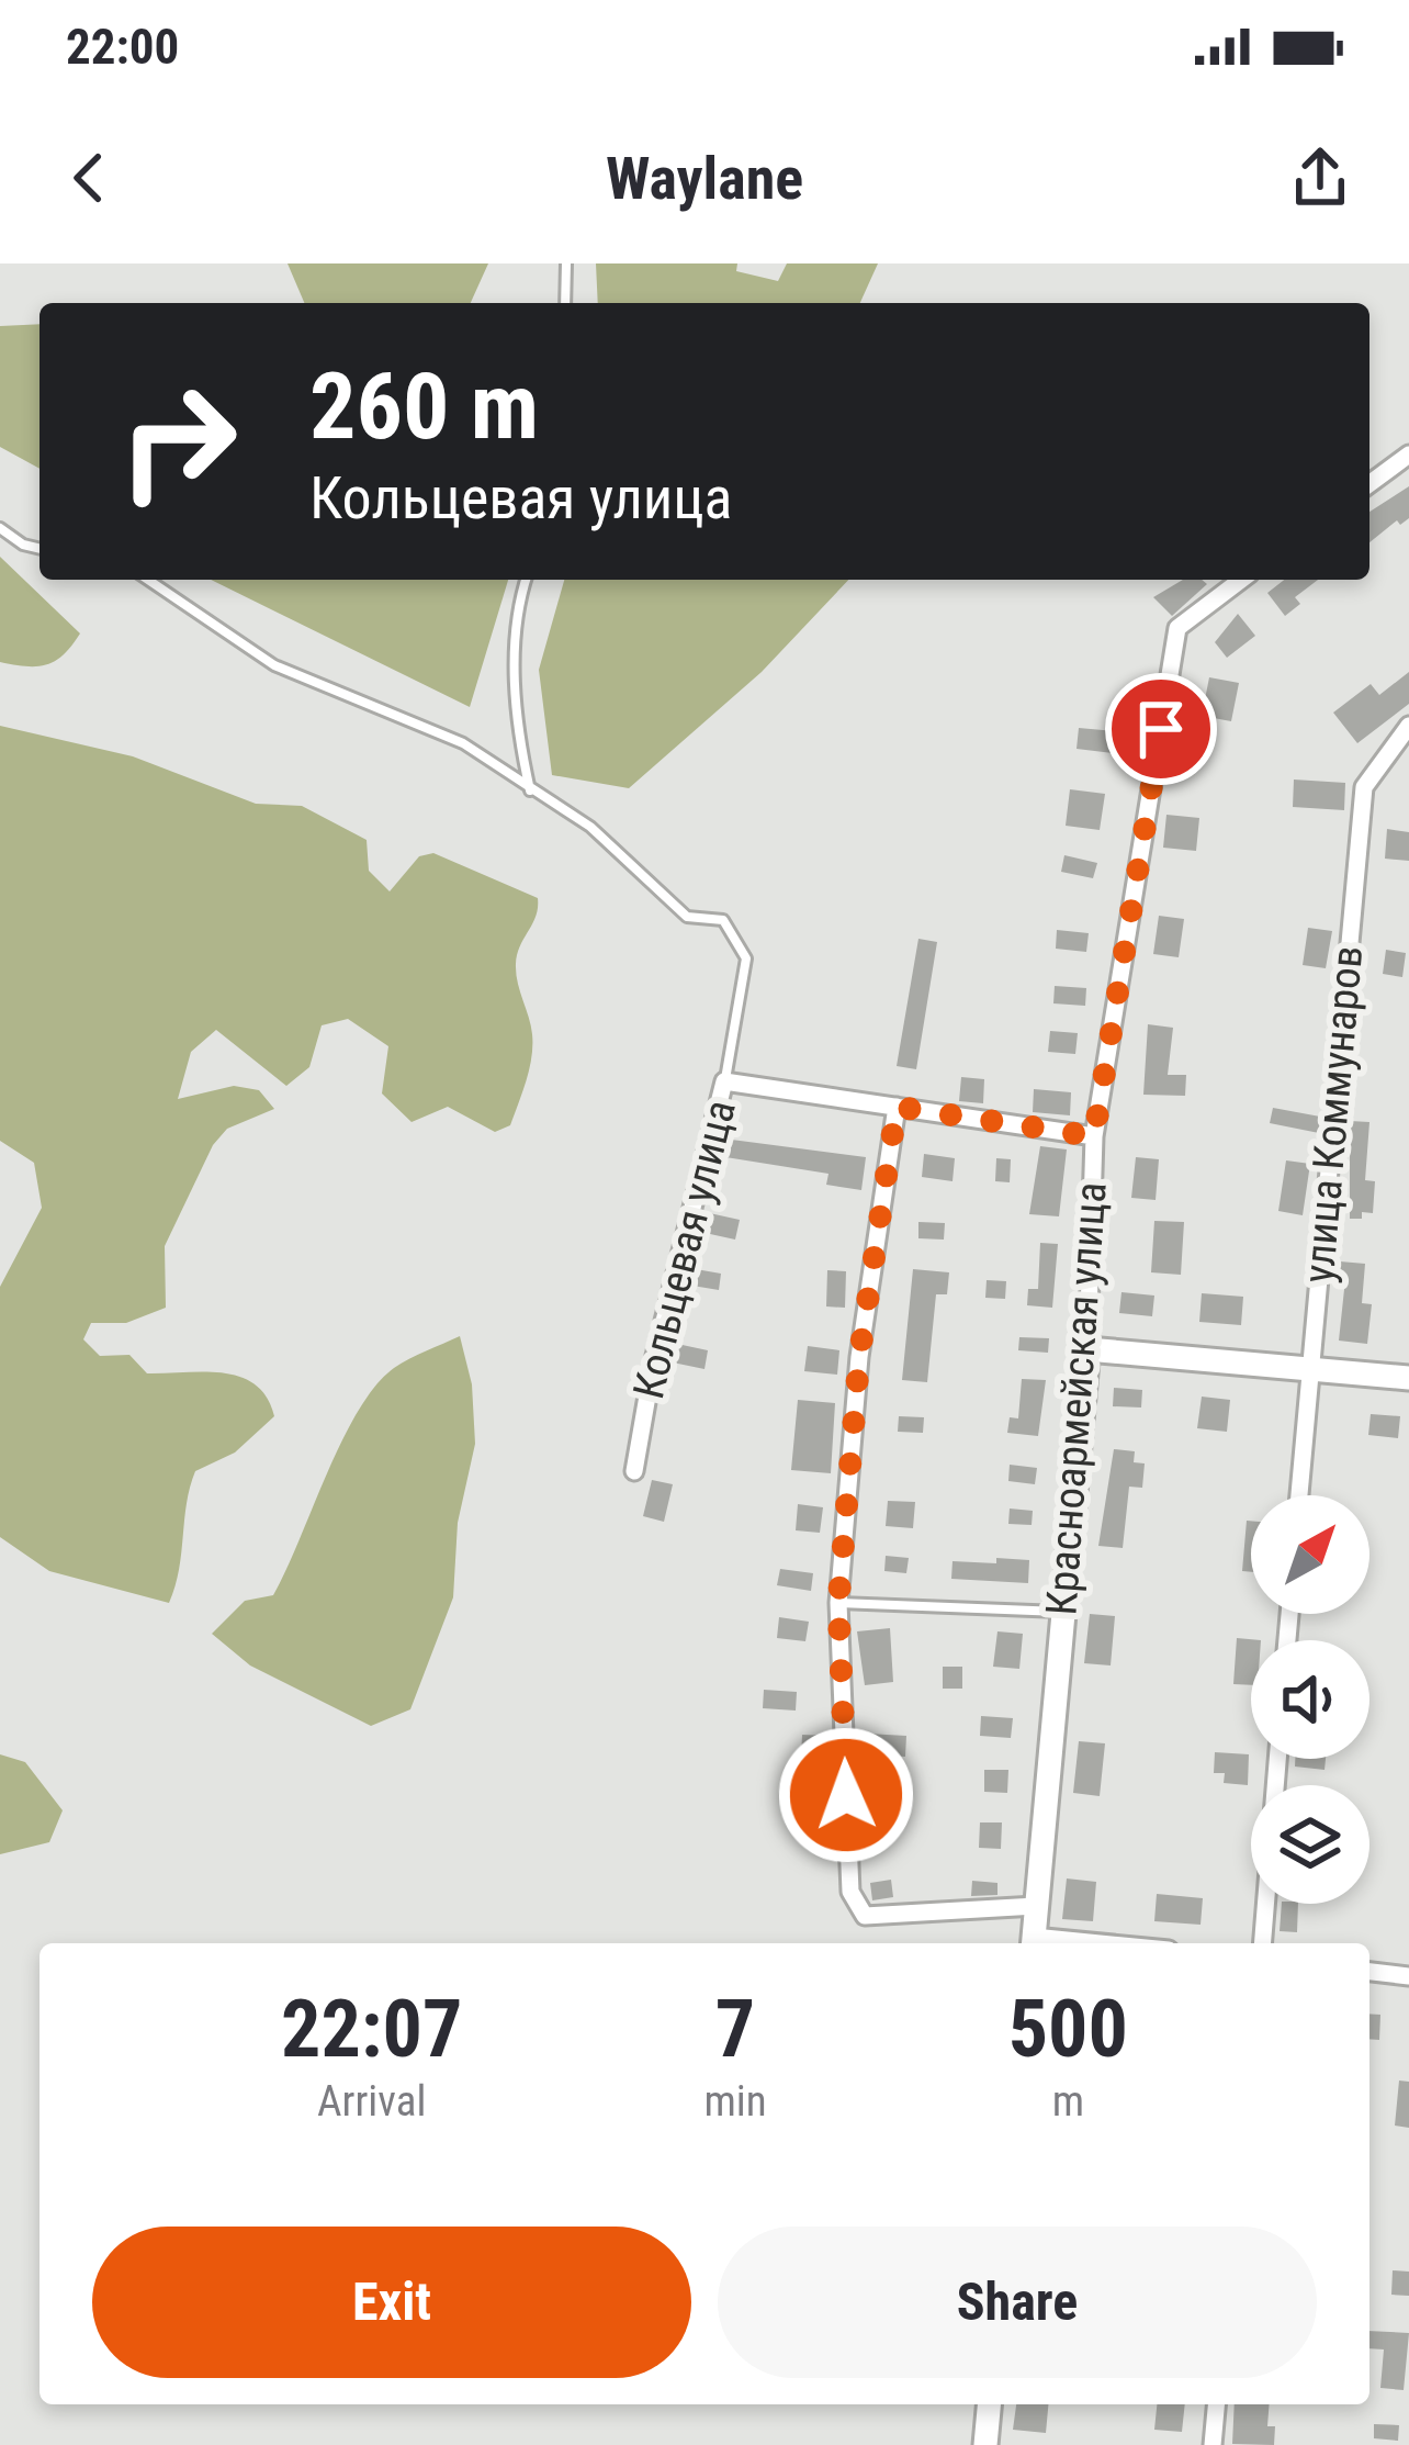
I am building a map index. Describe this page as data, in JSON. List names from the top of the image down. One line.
{"streets":{"street":["улица Коммунаров","Кольцевая улица","Красноармейская улица"]},"crossings":[["Кольцевая улица","Красноармейская улица"]],"north":"top right","page":{"status":"22:00","header":"Waylane","turn":["260 m","Кольцевая улица"],"eta":["22:07","Arrival","7","min","500","m"],"buttons":["Exit","Share"]}}
